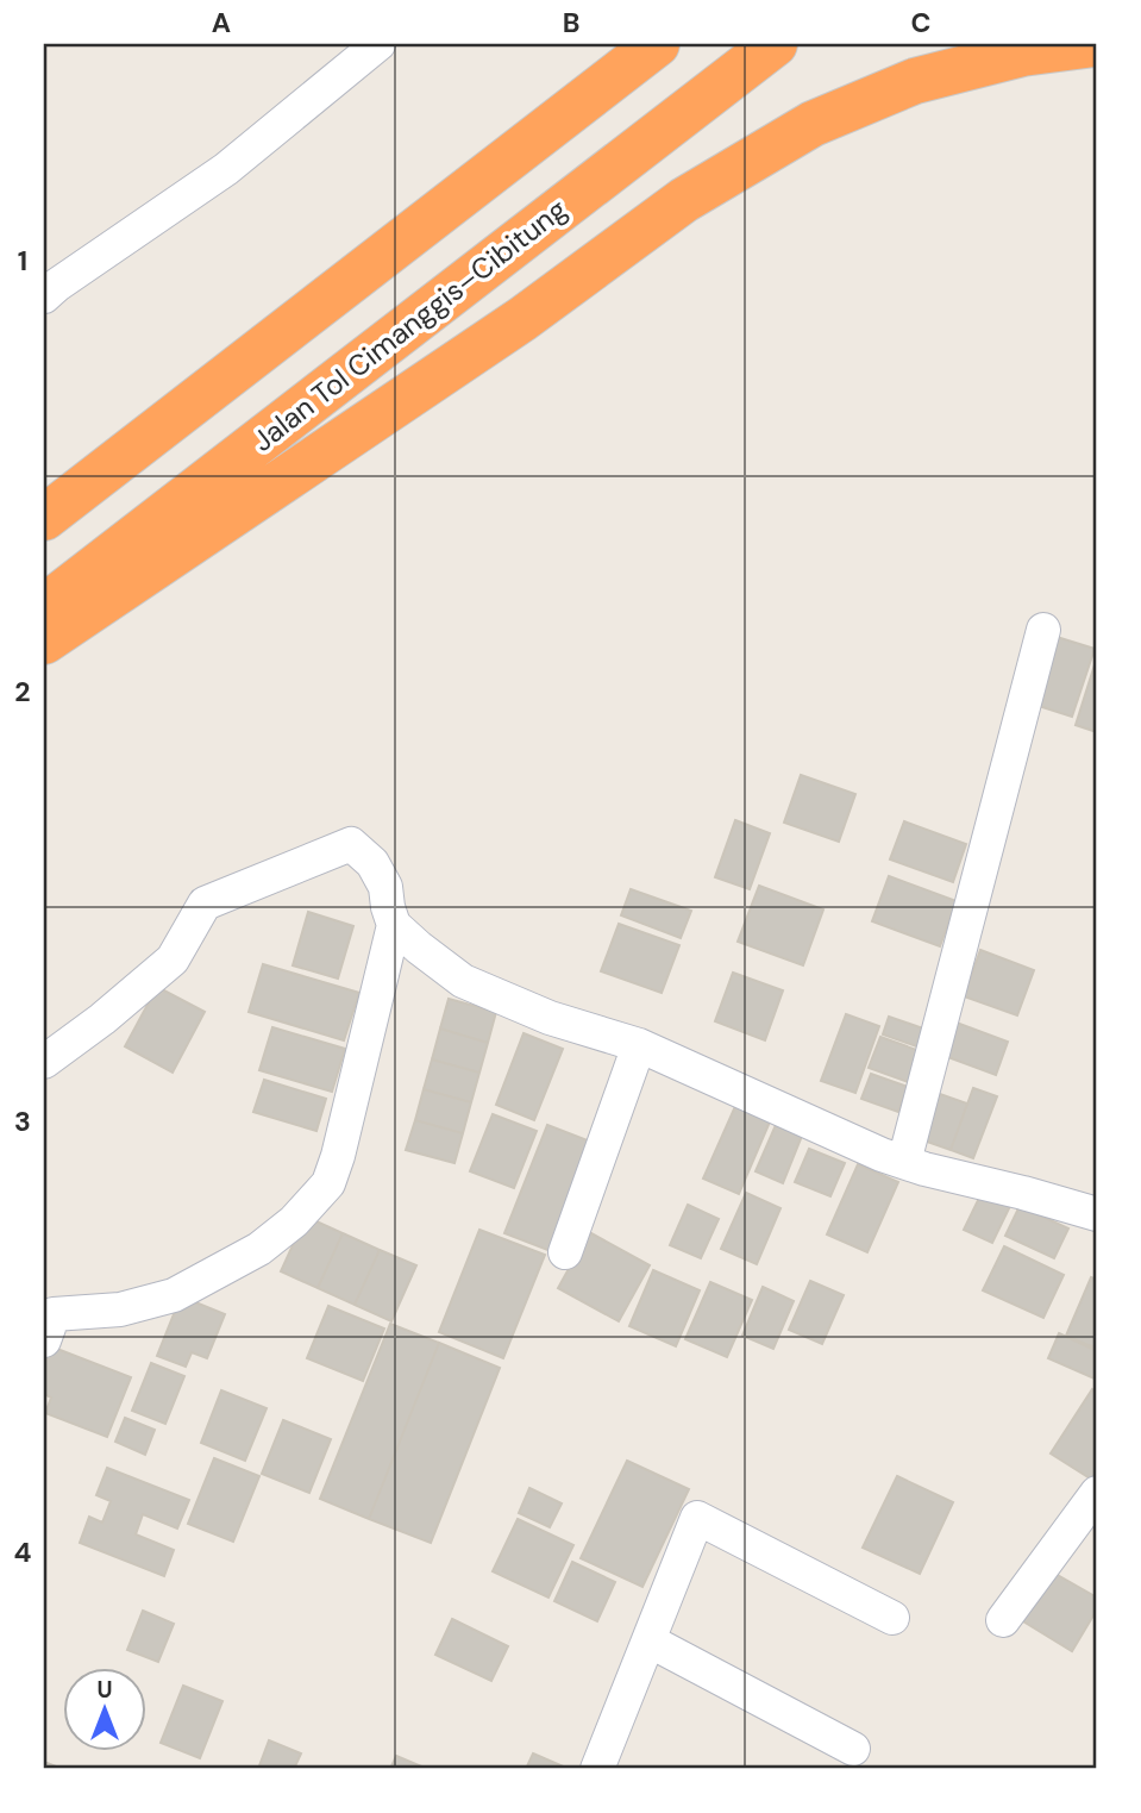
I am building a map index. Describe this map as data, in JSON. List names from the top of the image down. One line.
{"streets":{"highway":["Jalan Tol Cimanggis–Cibitung"]},"north":"top","grid":{"columns":["A","B","C"],"rows":["1","2","3","4"]}}
